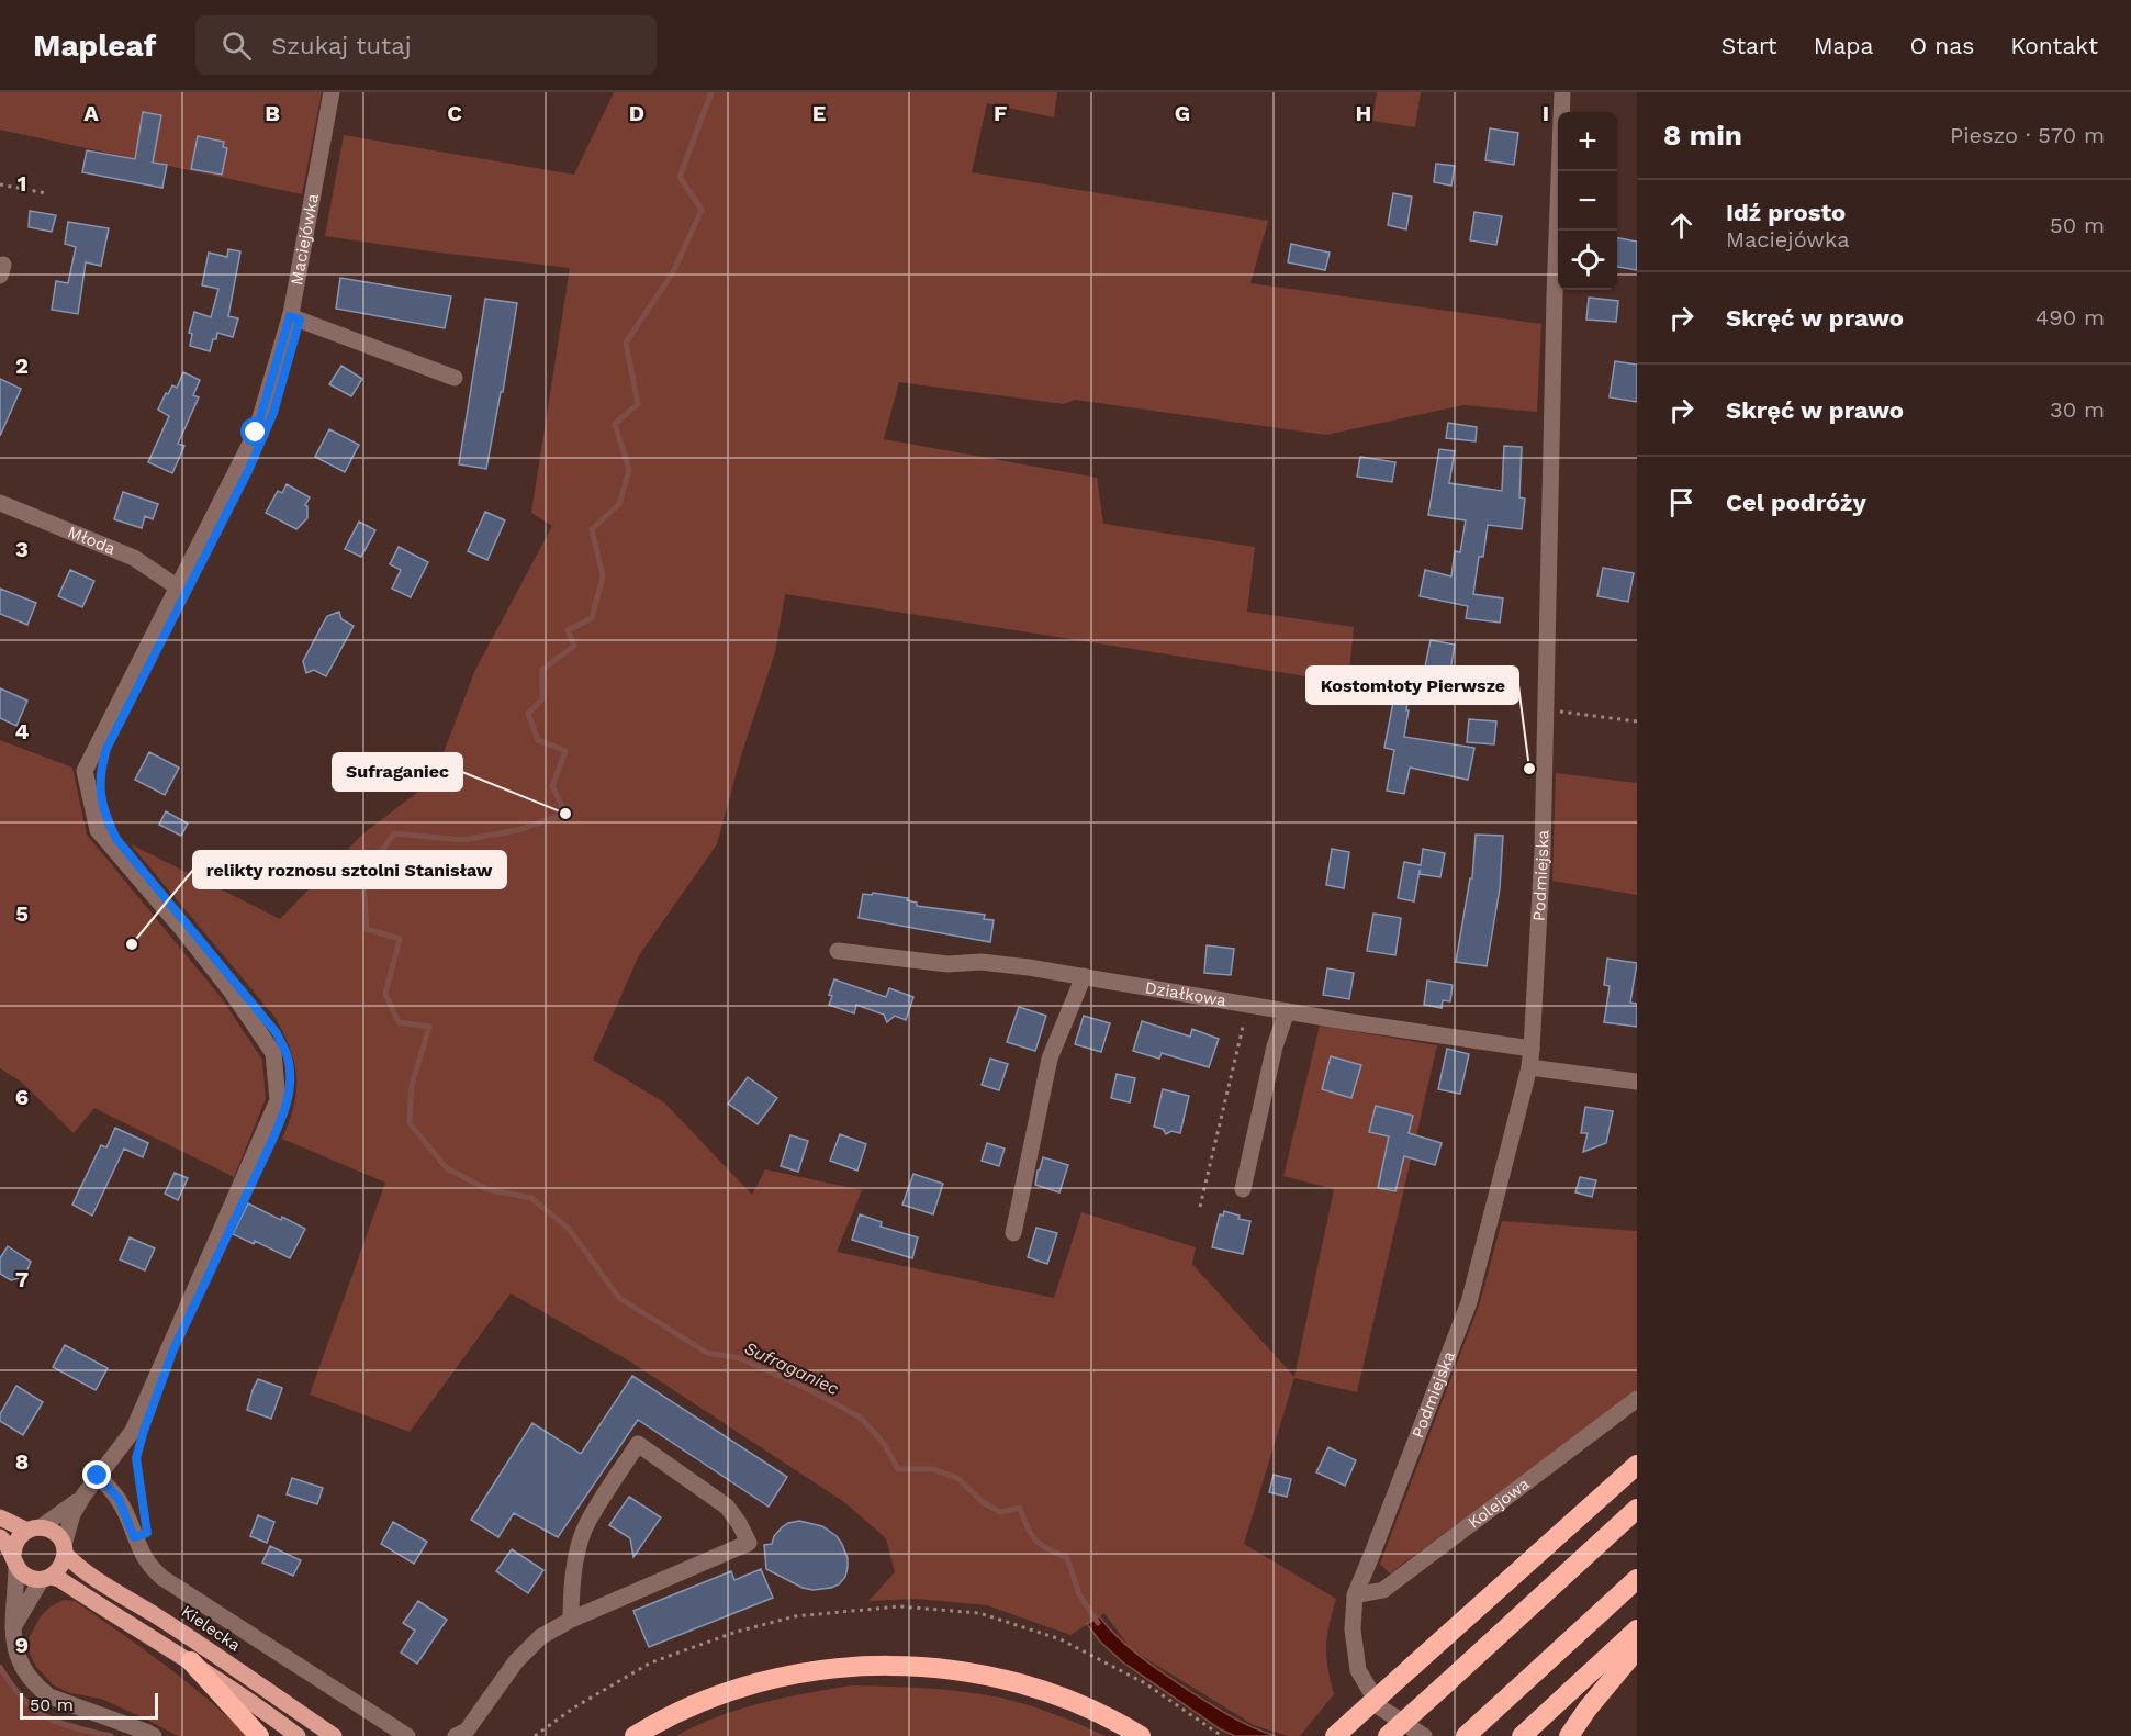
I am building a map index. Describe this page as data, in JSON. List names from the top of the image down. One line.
{"streets":{"main road":["Kielecka"],"street":["Maciejówka","Młoda","Podmiejska","Działkowa","Kolejowa"]},"crossings":[["Maciejówka","Młoda"],["Maciejówka","Kielecka"],["Podmiejska","Działkowa"],["Podmiejska","Kolejowa"]],"water":["Sufraganiec"],"places":["Kostomłoty Pierwsze","Sufraganiec","relikty roznosu sztolni Stanisław"],"scale_bar":"50 m","page":{"header":"Mapleaf","search":"Szukaj tutaj","nav":["Start","Mapa","O nas","Kontakt"],"heading":["8 min","Pieszo · 570 m"],"map_buttons":["+","−"],"list":[["Idź prosto","Maciejówka","50 m"],["Skręć w prawo","490 m"],["Skręć w prawo","30 m"],"Cel podróży"],"scale":"50 m"},"grid":{"columns":["A","B","C","D","E","F","G","H","I"],"rows":["1","2","3","4","5","6","7","8","9"]}}
